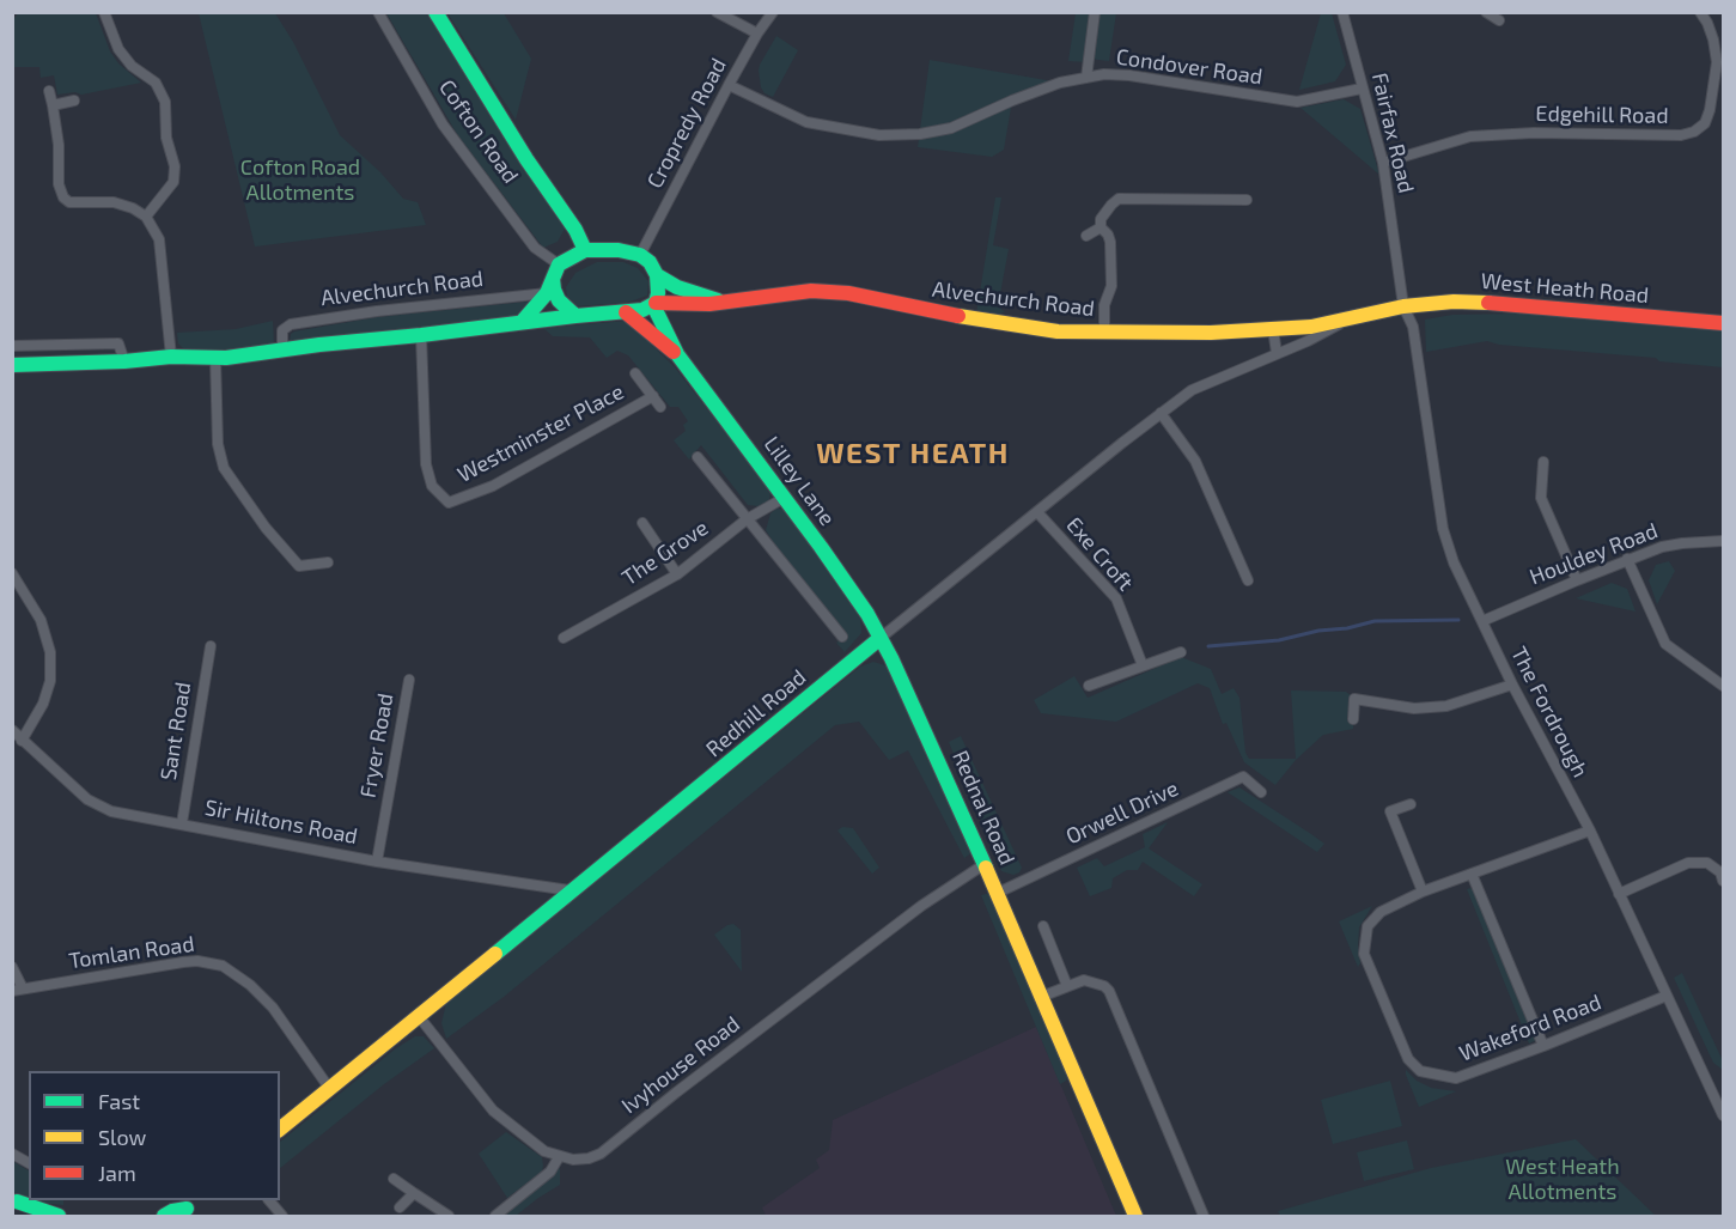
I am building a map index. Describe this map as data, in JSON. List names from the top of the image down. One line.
{"streets":{"main road":["Cofton Road","Alvechurch Road","West Heath Road","Lilley Lane","Redhill Road","Rednal Road"],"street":["Condover Road","Edgehill Road","Cropredy Road","Fairfax Road","Westminster Place","The Grove","Exe Croft","Houldey Road","The Fordrough","Sant Road","Fryer Road","Orwell Drive","Sir Hiltons Road","Tomlan Road","Wakeford Road","Ivyhouse Road"]},"crossings":[["Condover Road","Cropredy Road"],["Condover Road","Fairfax Road"],["Edgehill Road","Fairfax Road"],["Cropredy Road","Cofton Road"],["Cropredy Road","Alvechurch Road"],["Cropredy Road","Lilley Lane"],["Cofton Road","Alvechurch Road"],["Cofton Road","Lilley Lane"],["Fairfax Road","West Heath Road"],["Fairfax Road","The Fordrough"],["Fairfax Road","Redhill Road"],["Alvechurch Road","Lilley Lane"],["Alvechurch Road","Redhill Road"],["West Heath Road","The Fordrough"],["West Heath Road","Redhill Road"],["Lilley Lane","The Grove"],["Lilley Lane","Redhill Road"],["Lilley Lane","Rednal Road"],["Exe Croft","Redhill Road"],["Houldey Road","The Fordrough"],["The Fordrough","Redhill Road"],["The Fordrough","Wakeford Road"],["Redhill Road","Rednal Road"],["Redhill Road","Sir Hiltons Road"],["Redhill Road","Tomlan Road"],["Sant Road","Sir Hiltons Road"],["Fryer Road","Sir Hiltons Road"],["Rednal Road","Orwell Drive"],["Rednal Road","Ivyhouse Road"]],"districts":["WEST HEATH"],"parks":["Cofton Road Allotments","West Heath Allotments"],"legend":["Fast","Slow","Jam"]}
